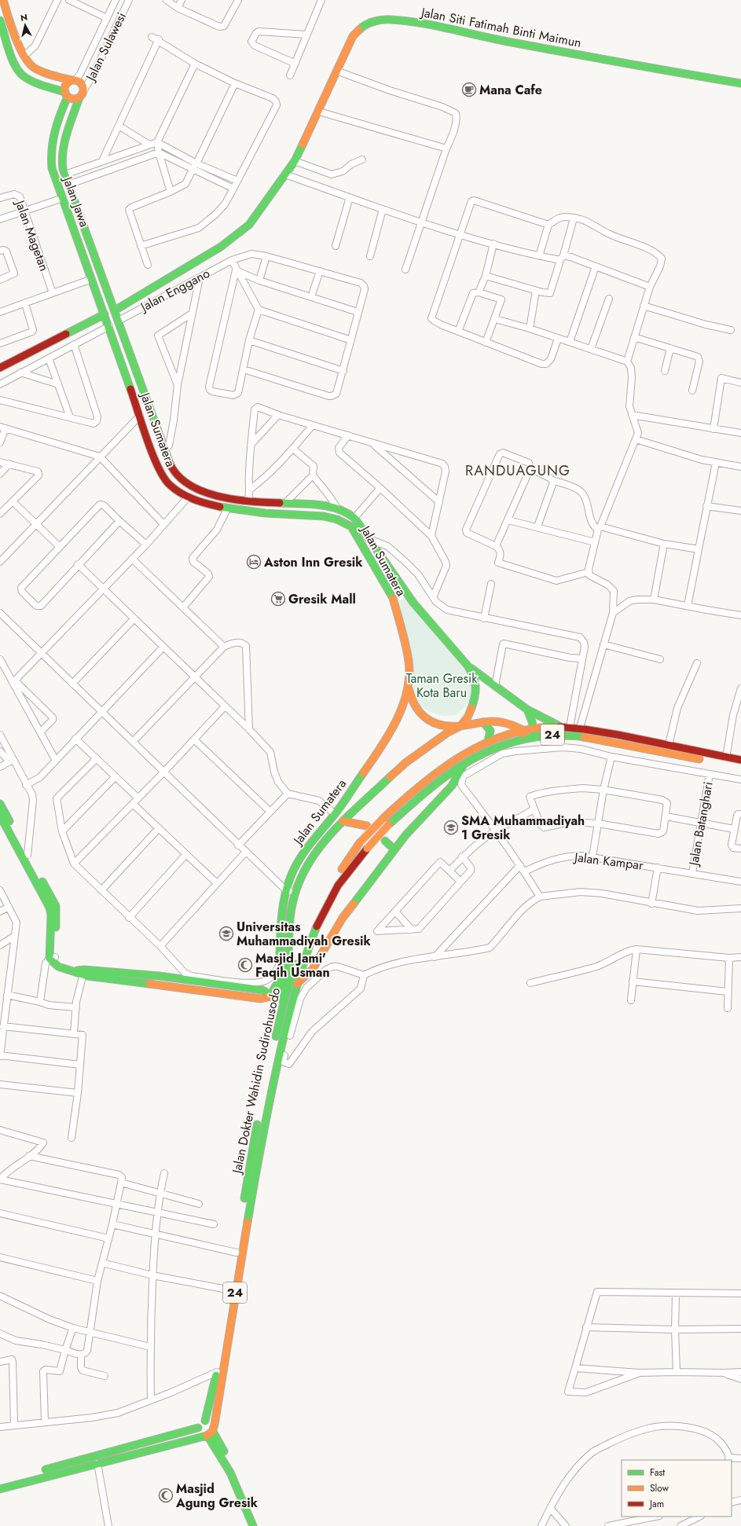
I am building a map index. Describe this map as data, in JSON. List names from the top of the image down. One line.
{"streets":{"main road":["Jalan Siti Fatimah Binti Maimun","Jalan Jawa","Jalan Sumatera","24","Jalan Dokter Wahidin Sudirohusodo"],"street":["Jalan Sulawesi","Jalan Magetan","Jalan Enggano","Jalan Batanghari","Jalan Kampar"]},"crossings":[["Jalan Siti Fatimah Binti Maimun","Jalan Jawa"],["Jalan Siti Fatimah Binti Maimun","Jalan Sumatera"],["Jalan Sulawesi","Jalan Jawa"],["Jalan Jawa","Jalan Sumatera"],["Jalan Enggano","Jalan Sumatera"],["Jalan Sumatera","Jalan Dokter Wahidin Sudirohusodo"],["Jalan Batanghari","Jalan Kampar"]],"districts":["RANDUAGUNG"],"parks":["Taman Gresik Kota Baru"],"places":{"cafe":["Mana Cafe"],"hotel":["Aston Inn Gresik"],"supermarket":["Gresik Mall"],"school or university":["SMA Muhammadiyah 1 Gresik","Universitas Muhammadiyah Gresik"],"mosque":["Masjid Jami' Faqih Usman","Masjid Agung Gresik"]},"legend":["Fast","Slow","Jam"],"north":"top"}
